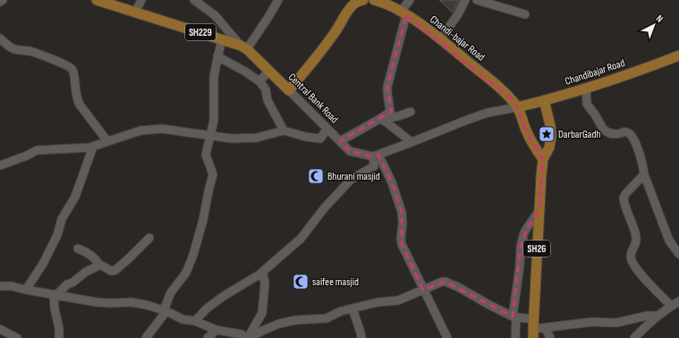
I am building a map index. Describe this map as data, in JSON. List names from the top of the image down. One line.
{"streets":{"main road":["SH229","Chandi-bajar Road","Chandibajar Road","Central Bank Road","SH26"]},"crossings":[["Chandi-bajar Road","Chandibajar Road"],["Chandi-bajar Road","SH26"],["Chandibajar Road","SH26"]],"places":{"place":["DarbarGadh"],"mosque":["Bhurani masjid","saifee masjid"]},"north":"top right"}
